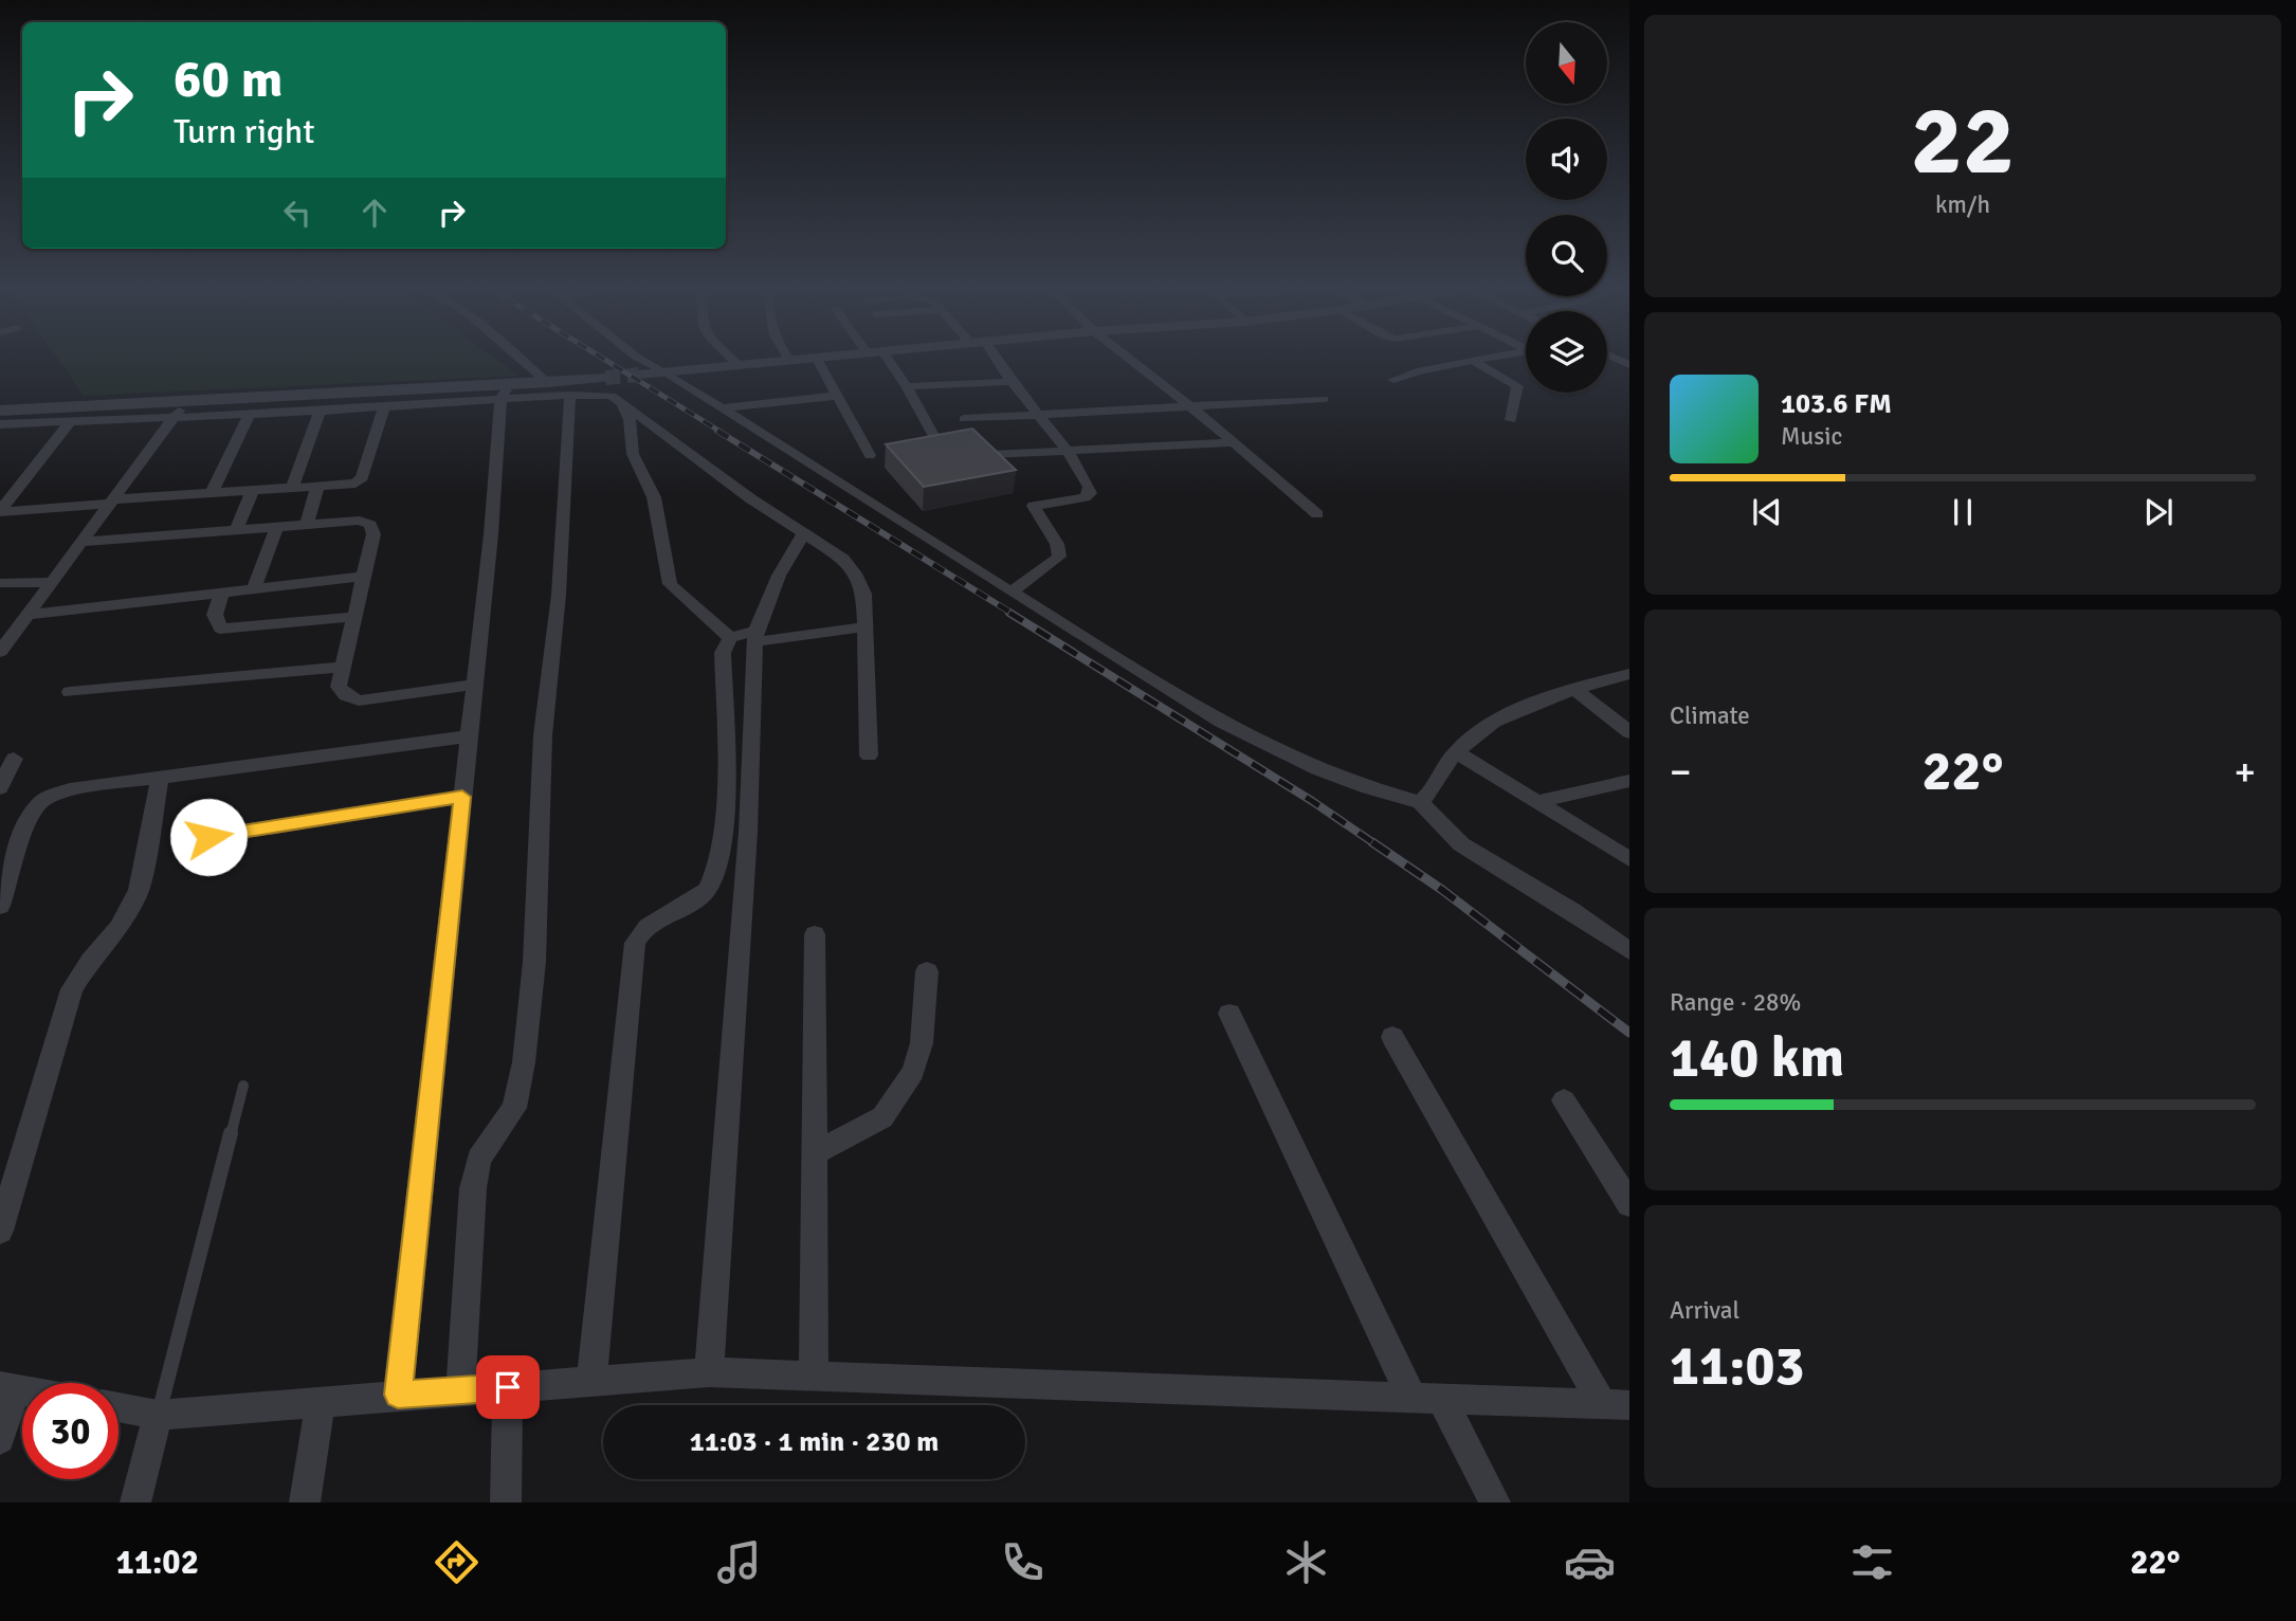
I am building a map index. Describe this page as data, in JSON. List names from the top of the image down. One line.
{"north":"bottom","page":{"tile":[["22","km/h"],"Climate",["Range · 28%","140 km"],["Arrival","11:03"]],"turn":["60 m","Turn right"],"song":["103.6 FM","Music"],"heat":["−","22°","+"],"limit":"30","trip":"11:03 · 1 min · 230 m","tabs":["11:02","22°"]}}
